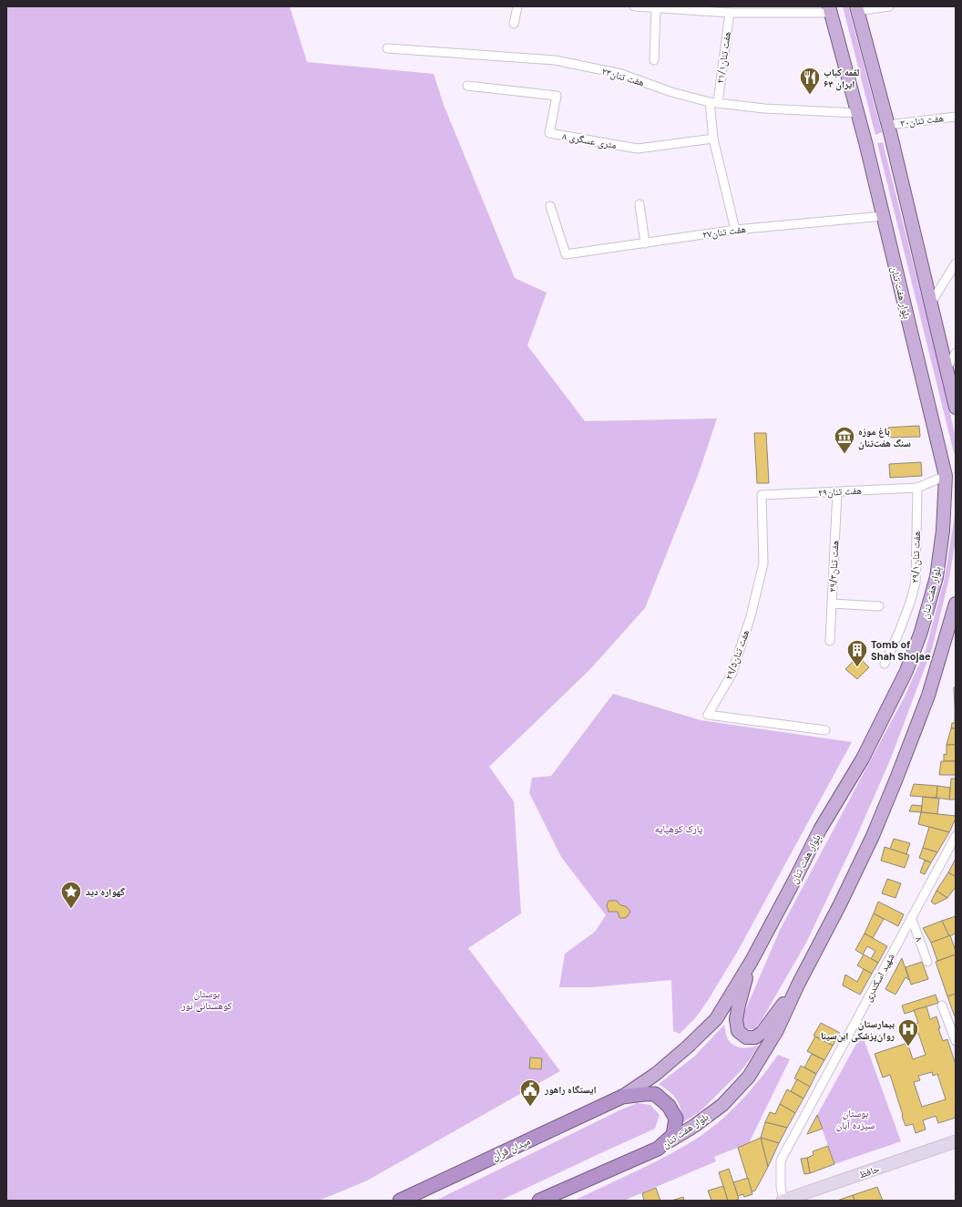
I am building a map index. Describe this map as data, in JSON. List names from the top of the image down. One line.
{"streets":{"highway":["میدان قرآن"],"main road":["بلوار هفت تنان","حافظ"],"street":["۲۱/۱هفت تنان","هفت تنان۲۳","هفت تنان۳۰","۸ متری عسگری","هفت تنان۲۷","هفت تنان۲۹","۲۹/۱هفت تنان","۲۹/۳هفت تنان","۲۹/۵هفت تنان","۸","شهید اسکندری"]},"crossings":[["۲۱/۱هفت تنان","هفت تنان۲۳"],["هفت تنان۲۳","بلوار هفت تنان"],["هفت تنان۲۷","بلوار هفت تنان"],["بلوار هفت تنان","هفت تنان۲۹"],["بلوار هفت تنان","میدان قرآن"],["هفت تنان۲۹","۲۹/۱هفت تنان"],["هفت تنان۲۹","۲۹/۳هفت تنان"],["هفت تنان۲۹","۲۹/۵هفت تنان"],["۸","شهید اسکندری"],["شهید اسکندری","حافظ"]],"parks":["پارک کوهپایه","بوستان کوهستانی نور","بوستان سیزده آبان"],"places":{"restaurant":["لقمه کباب ایران ۶۳"],"museum":["باغ‌ موزه سنگ هفت‌تنان"],"building":["Tomb of Shah Shojae"],"place":["گهواره دید"],"hospital":["بیمارستان روان‌پزشکی ابن‌سینا"],"public building":["ایستگاه راهور"]}}
